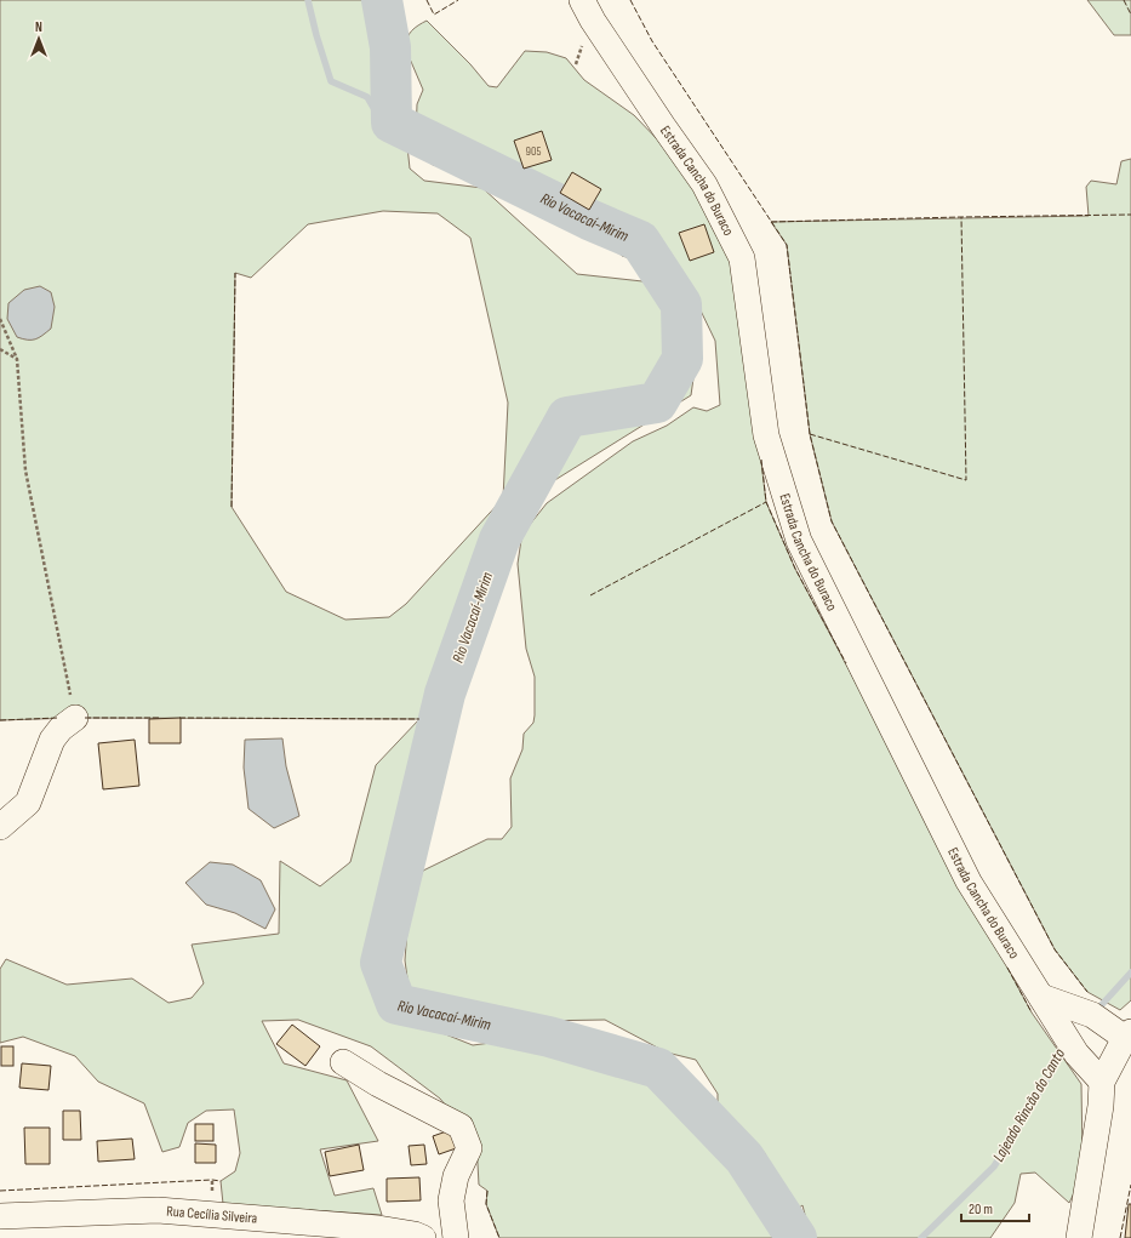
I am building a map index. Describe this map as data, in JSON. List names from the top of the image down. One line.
{"streets":{"street":["Estrada Cancha do Buraco","Rua Cecília Silveira"]},"water":["Rio Vacacaí-Mirim","Lajeado Rincão do Canto"],"house_numbers":["905"],"scale_bar":"20 m","north":"top"}
